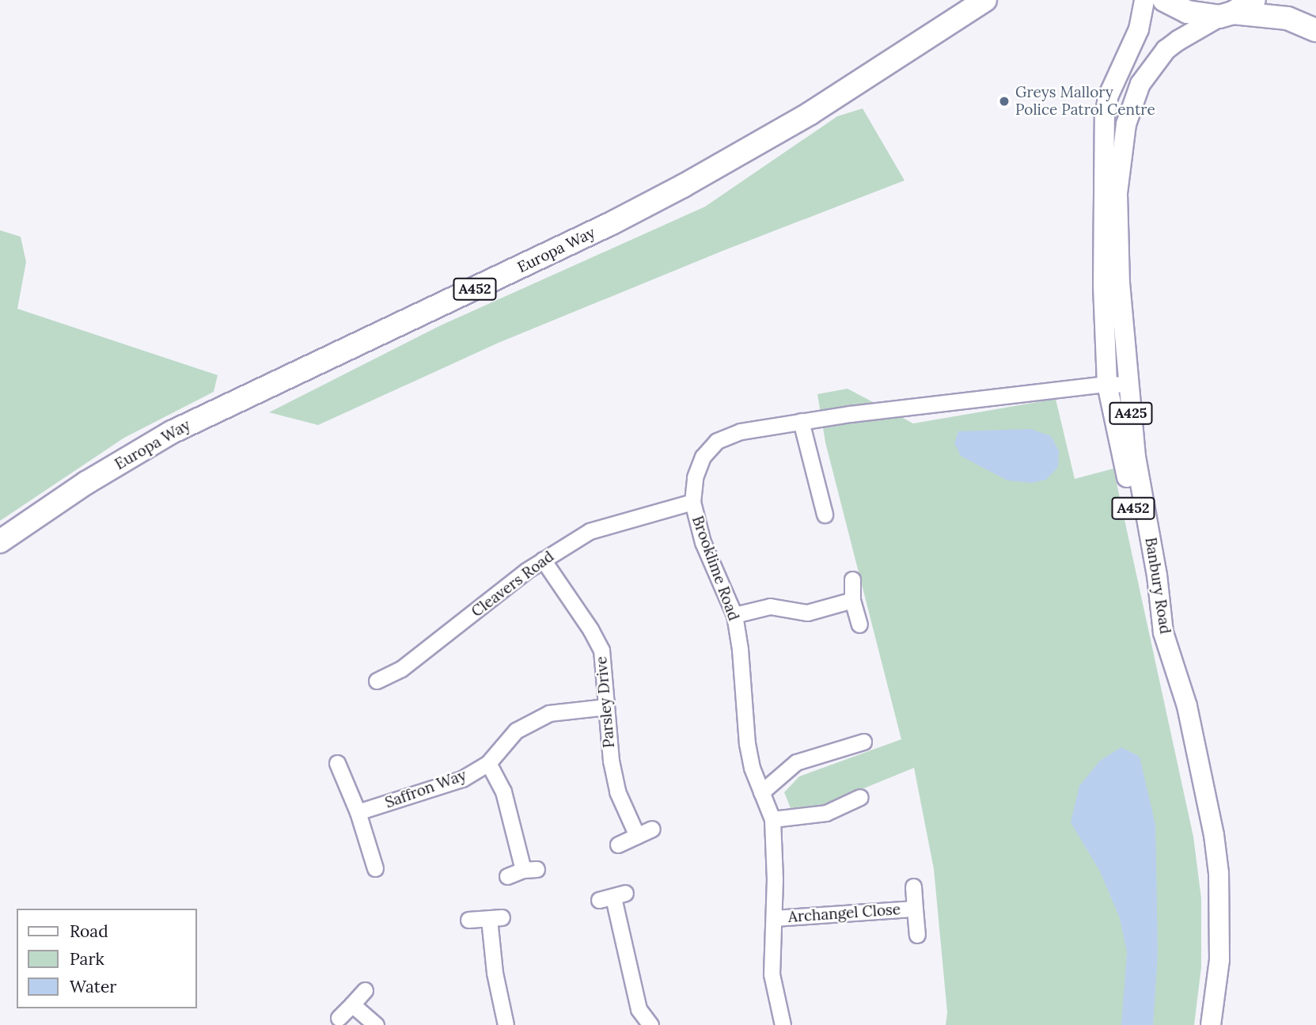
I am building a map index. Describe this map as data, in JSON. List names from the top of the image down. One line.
{"streets":{"highway":["Europa Way","A452"],"main road":["A425","Banbury Road"],"street":["Brooklime Road","Cleavers Road","Parsley Drive","Saffron Way","Archangel Close"]},"crossings":[["A452","Brooklime Road"],["A452","Banbury Road"],["Brooklime Road","Cleavers Road"],["Brooklime Road","Banbury Road"],["Brooklime Road","Archangel Close"],["Cleavers Road","Parsley Drive"],["Parsley Drive","Saffron Way"]],"places":["Greys Mallory Police Patrol Centre"],"legend":["Road","Park","Water"]}
